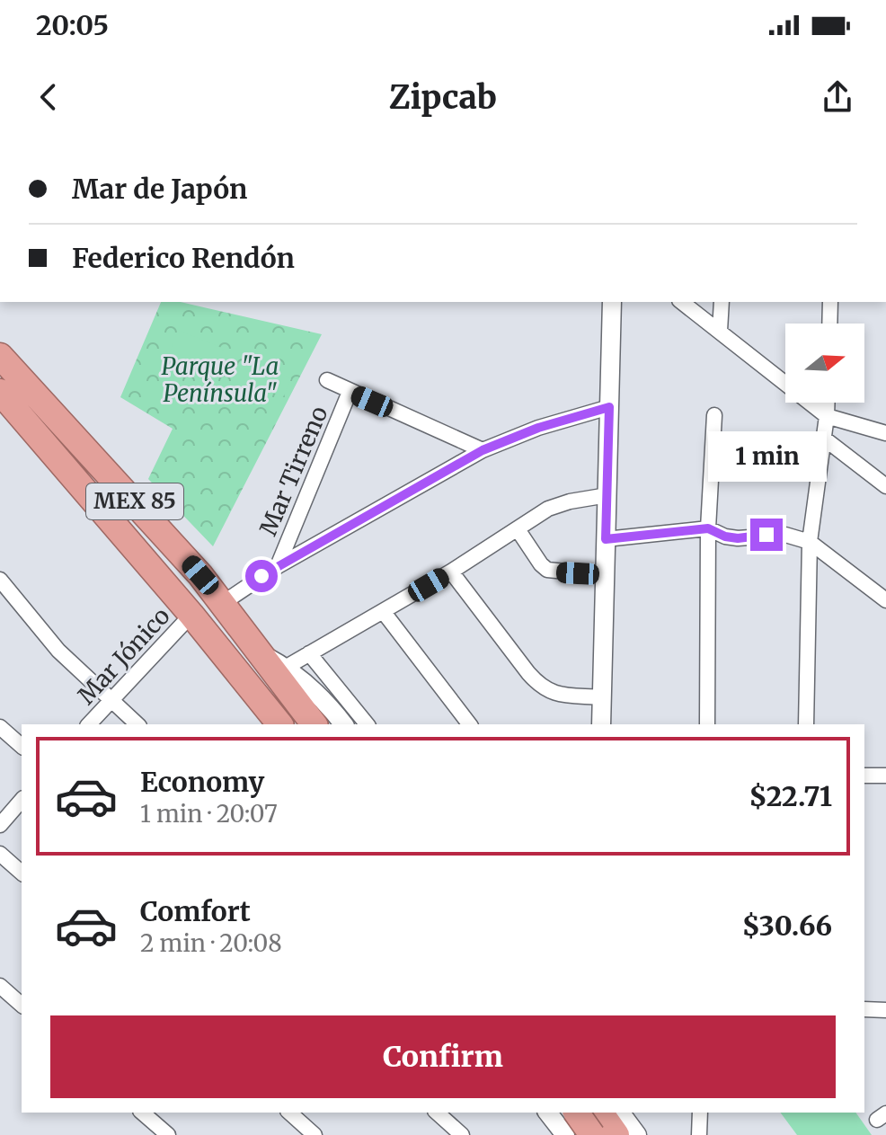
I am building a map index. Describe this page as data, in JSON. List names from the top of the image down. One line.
{"streets":{"highway":["MEX 85"],"street":["Mar Tirreno","Mar Jónico"]},"crossings":[["MEX 85","Mar Jónico"]],"parks":["Parque \"La Península\""],"north":"right","page":{"status":"20:05","header":"Zipcab","banner":["Mar de Japón","Federico Rendón"],"bubble":"1 min","list":[{"name":"Economy","note":"1 min · 20:07","value":"$22.71"},{"name":"Comfort","note":"2 min · 20:08","value":"$30.66"}],"buttons":"Confirm"}}
